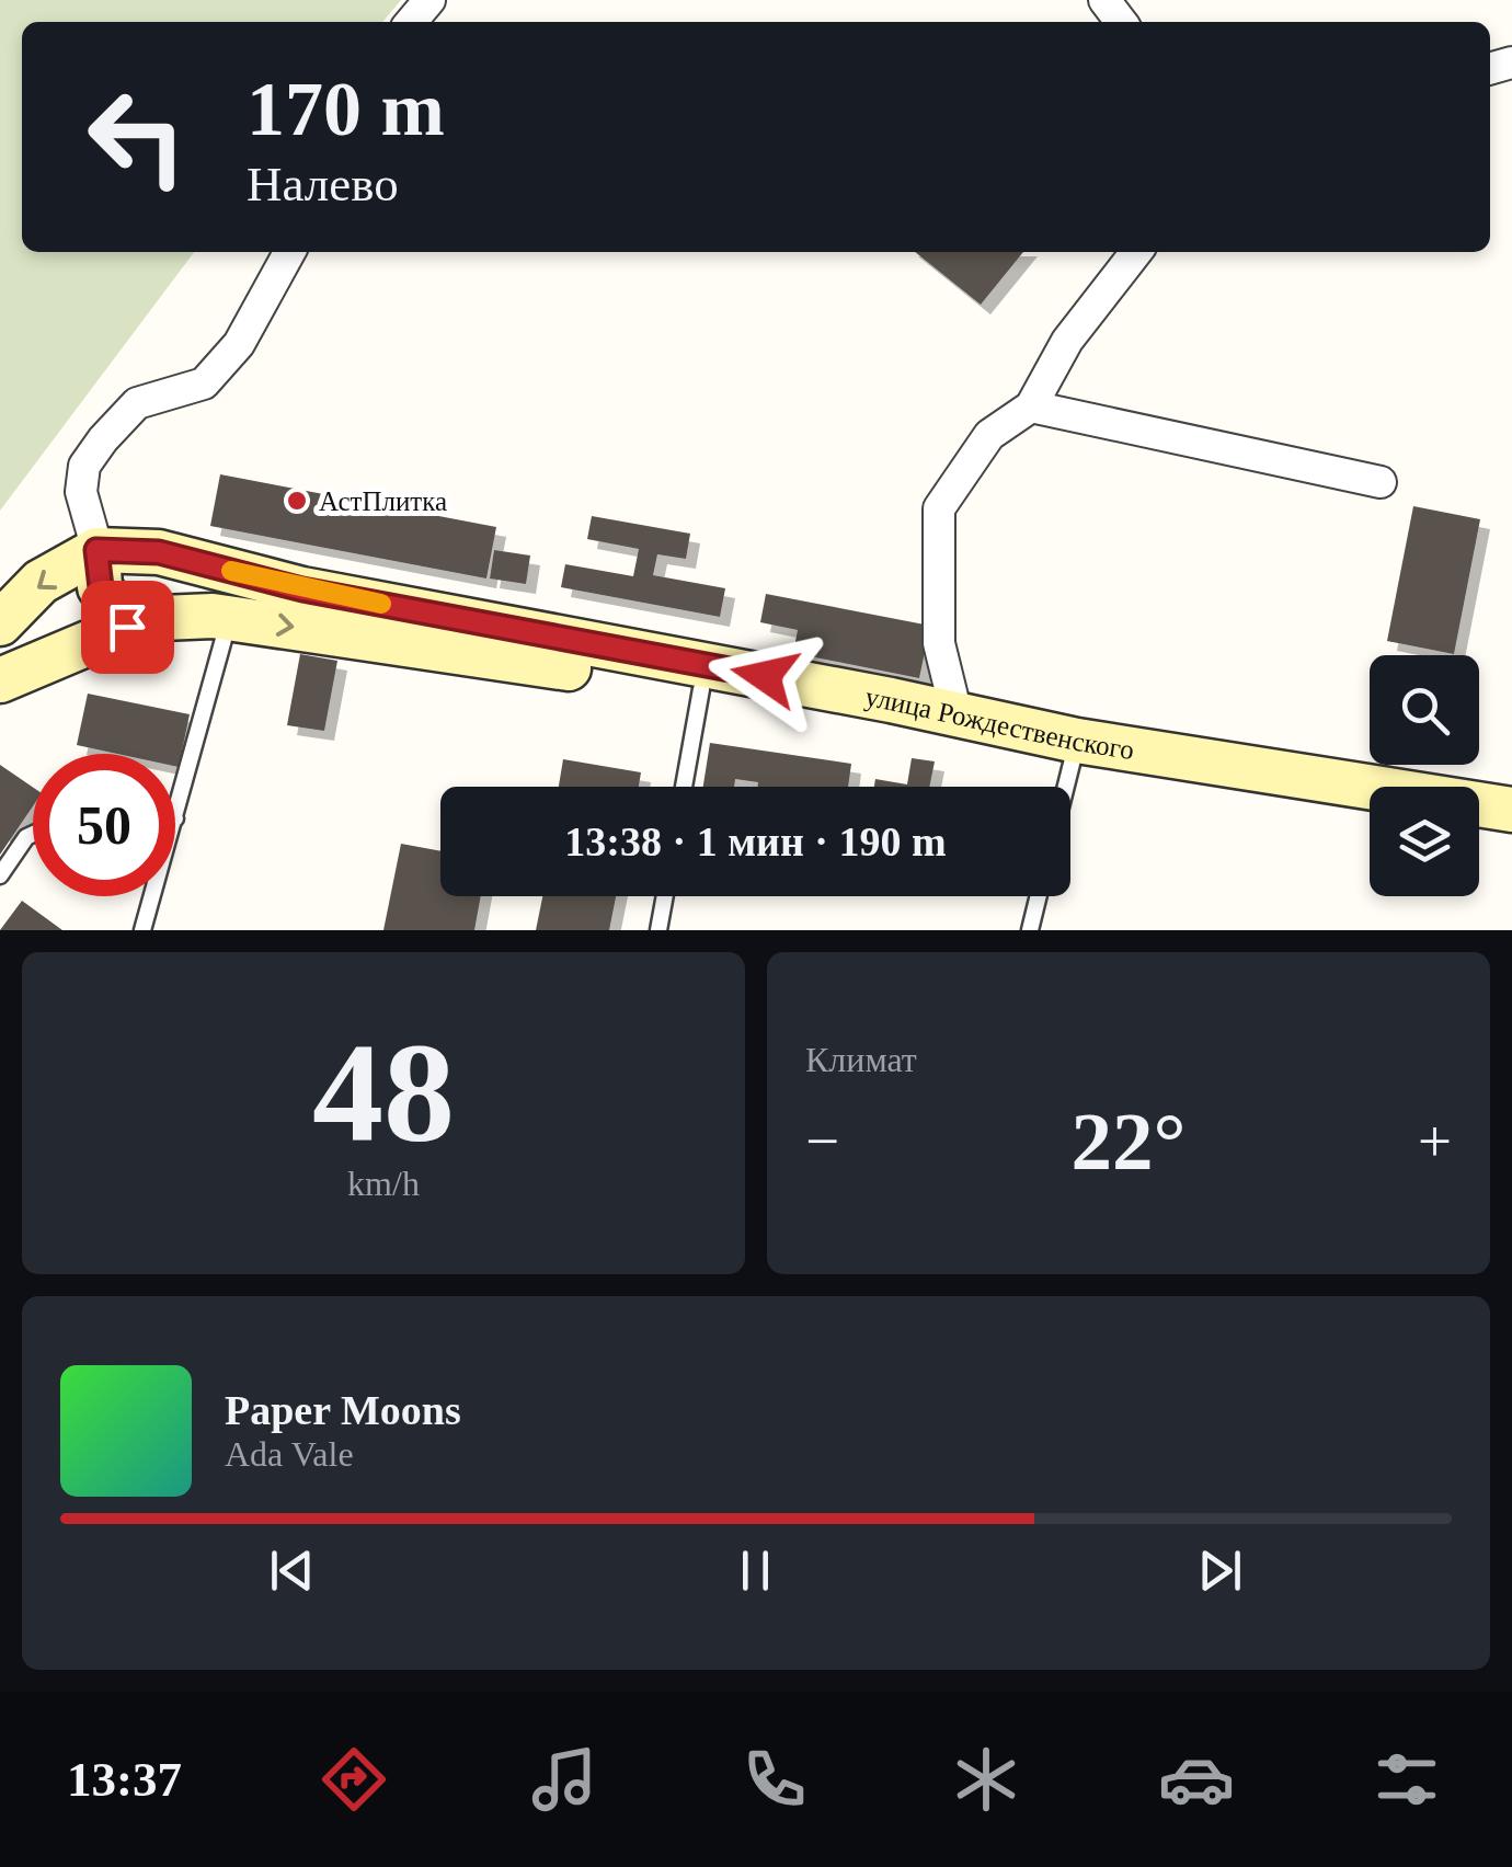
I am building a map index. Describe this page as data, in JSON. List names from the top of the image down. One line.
{"streets":{"main road":["улица Рождественского"]},"places":["АстПлитка"],"page":{"turn":["170 m","Налево"],"limit":"50","trip":"13:38 · 1 мин · 190 m","tile":[["48","km/h"],"Климат"],"heat":["−","22°","+"],"song":["Paper Moons","Ada Vale"],"tabs":"13:37"}}
